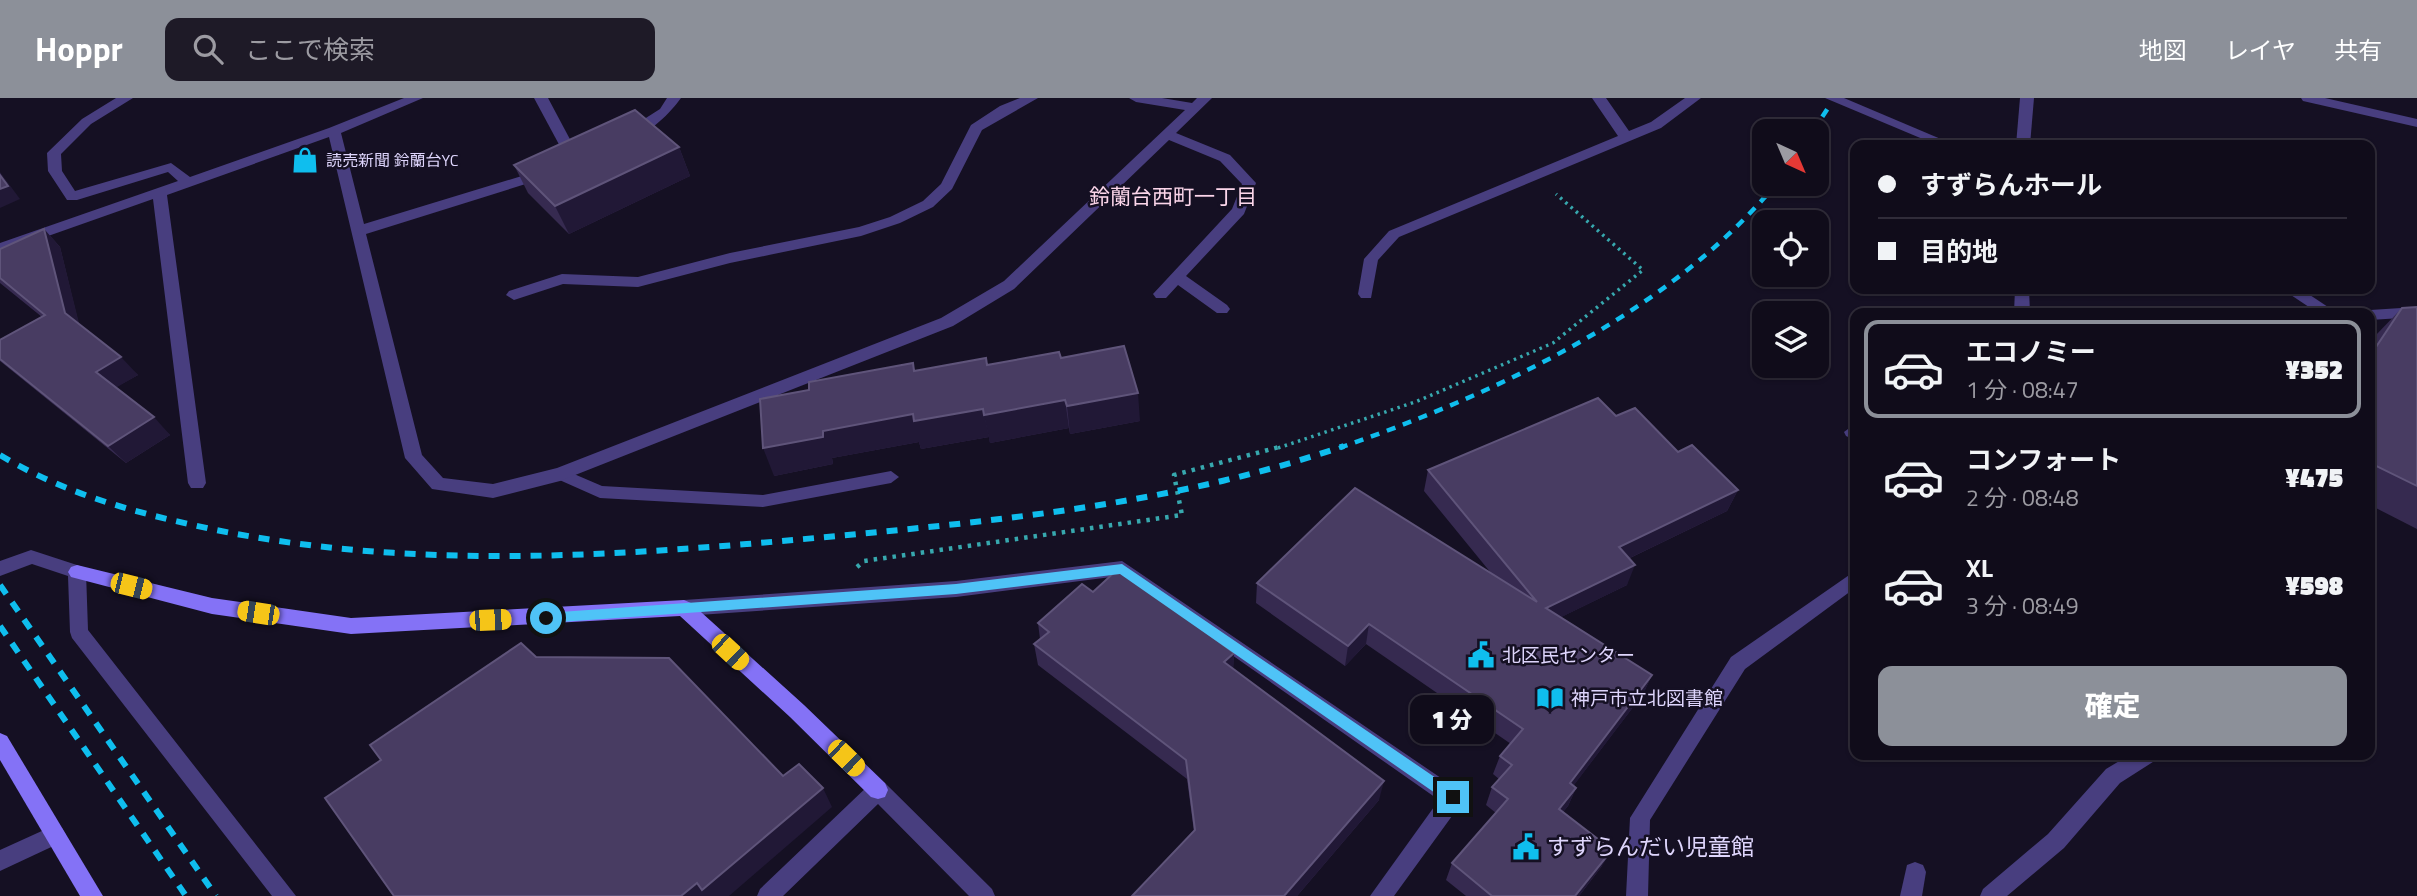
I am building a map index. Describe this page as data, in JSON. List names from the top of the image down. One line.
{"districts":["鈴蘭台西町一丁目"],"places":{"shop":["読売新聞 鈴蘭台YC"],"public building":["北区民センター","すずらんだい児童館"],"library":["神戸市立北図書館"]},"north":"bottom right","page":{"header":"Hoppr","search":"ここで検索","nav":["地図","レイヤ","共有"],"banner":["すずらんホール","目的地"],"list":[{"name":"エコノミー","note":"1 分 · 08:47","value":"¥352"},{"name":"コンフォート","note":"2 分 · 08:48","value":"¥475"},{"name":"XL","note":"3 分 · 08:49","value":"¥598"}],"buttons":"確定","bubble":"1 分"}}
